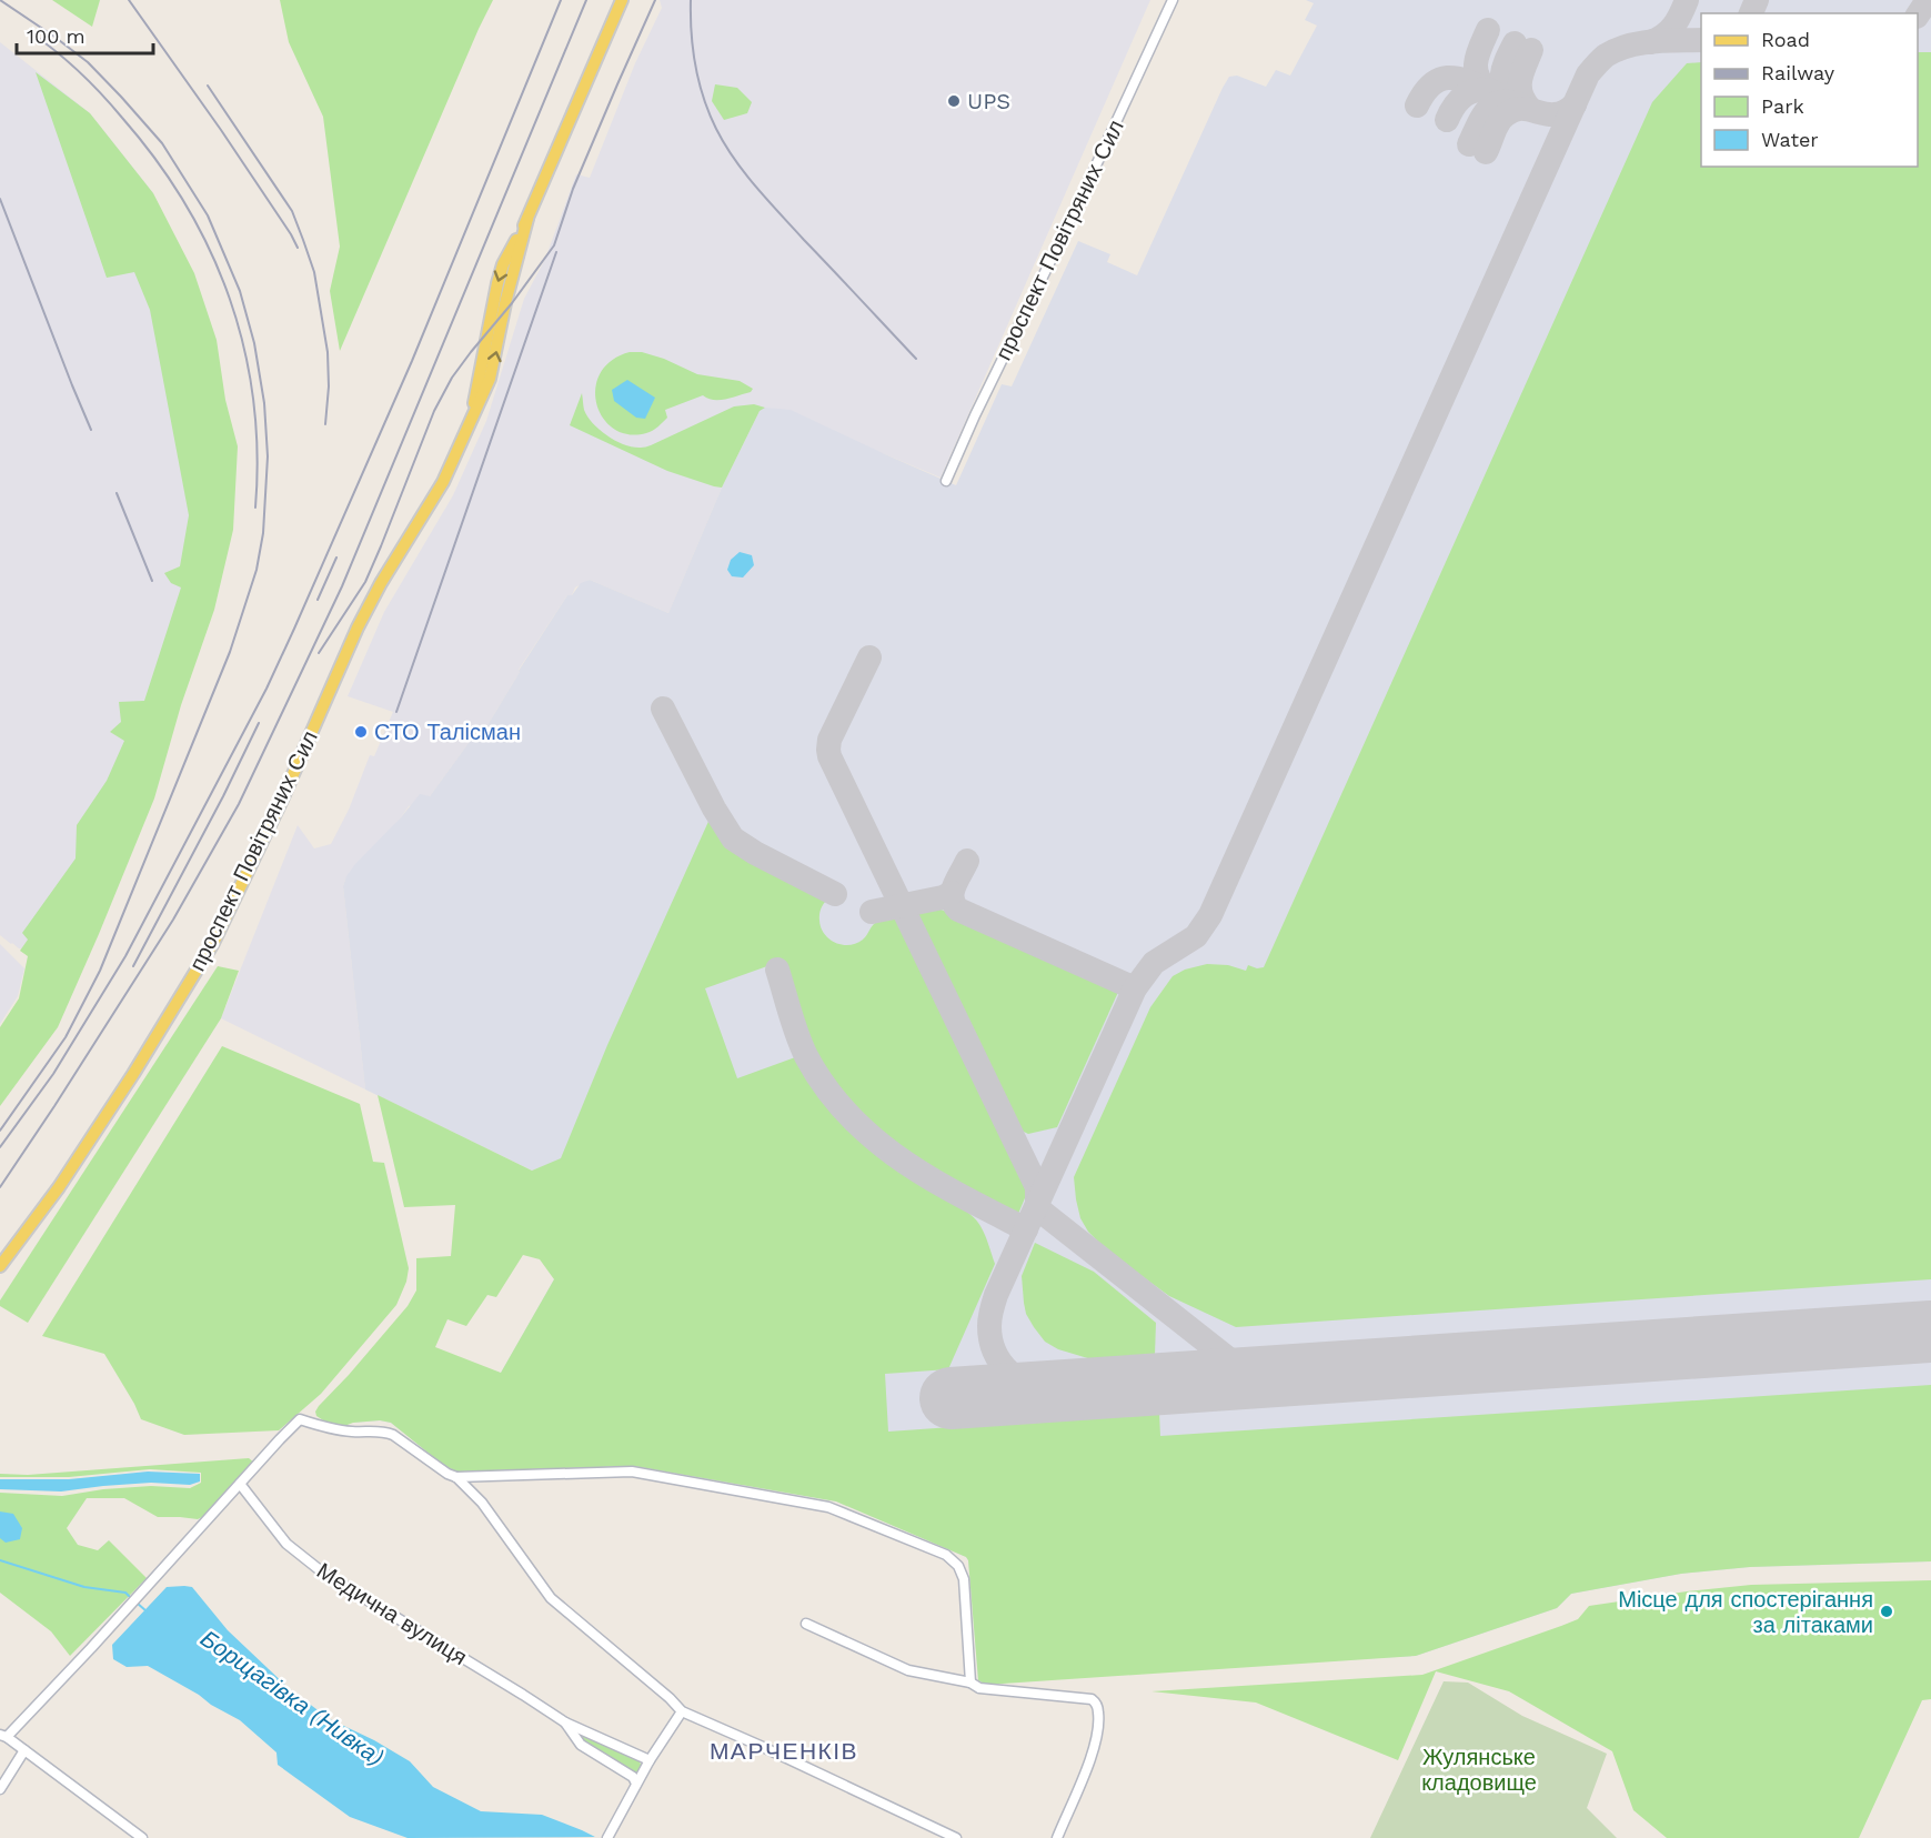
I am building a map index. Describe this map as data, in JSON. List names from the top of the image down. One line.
{"streets":{"main road":["проспект Повітряних Сил"],"street":["Медична вулиця"]},"districts":["МАРЧЕНКІВ"],"water":["Борщагівка (Нивка)"],"parks":["Жулянське кладовище"],"places":["UPS","СТО Талісман","Місце для спостерігання за літаками"],"legend":["Road","Railway","Park","Water"],"scale_bar":"100 m"}
